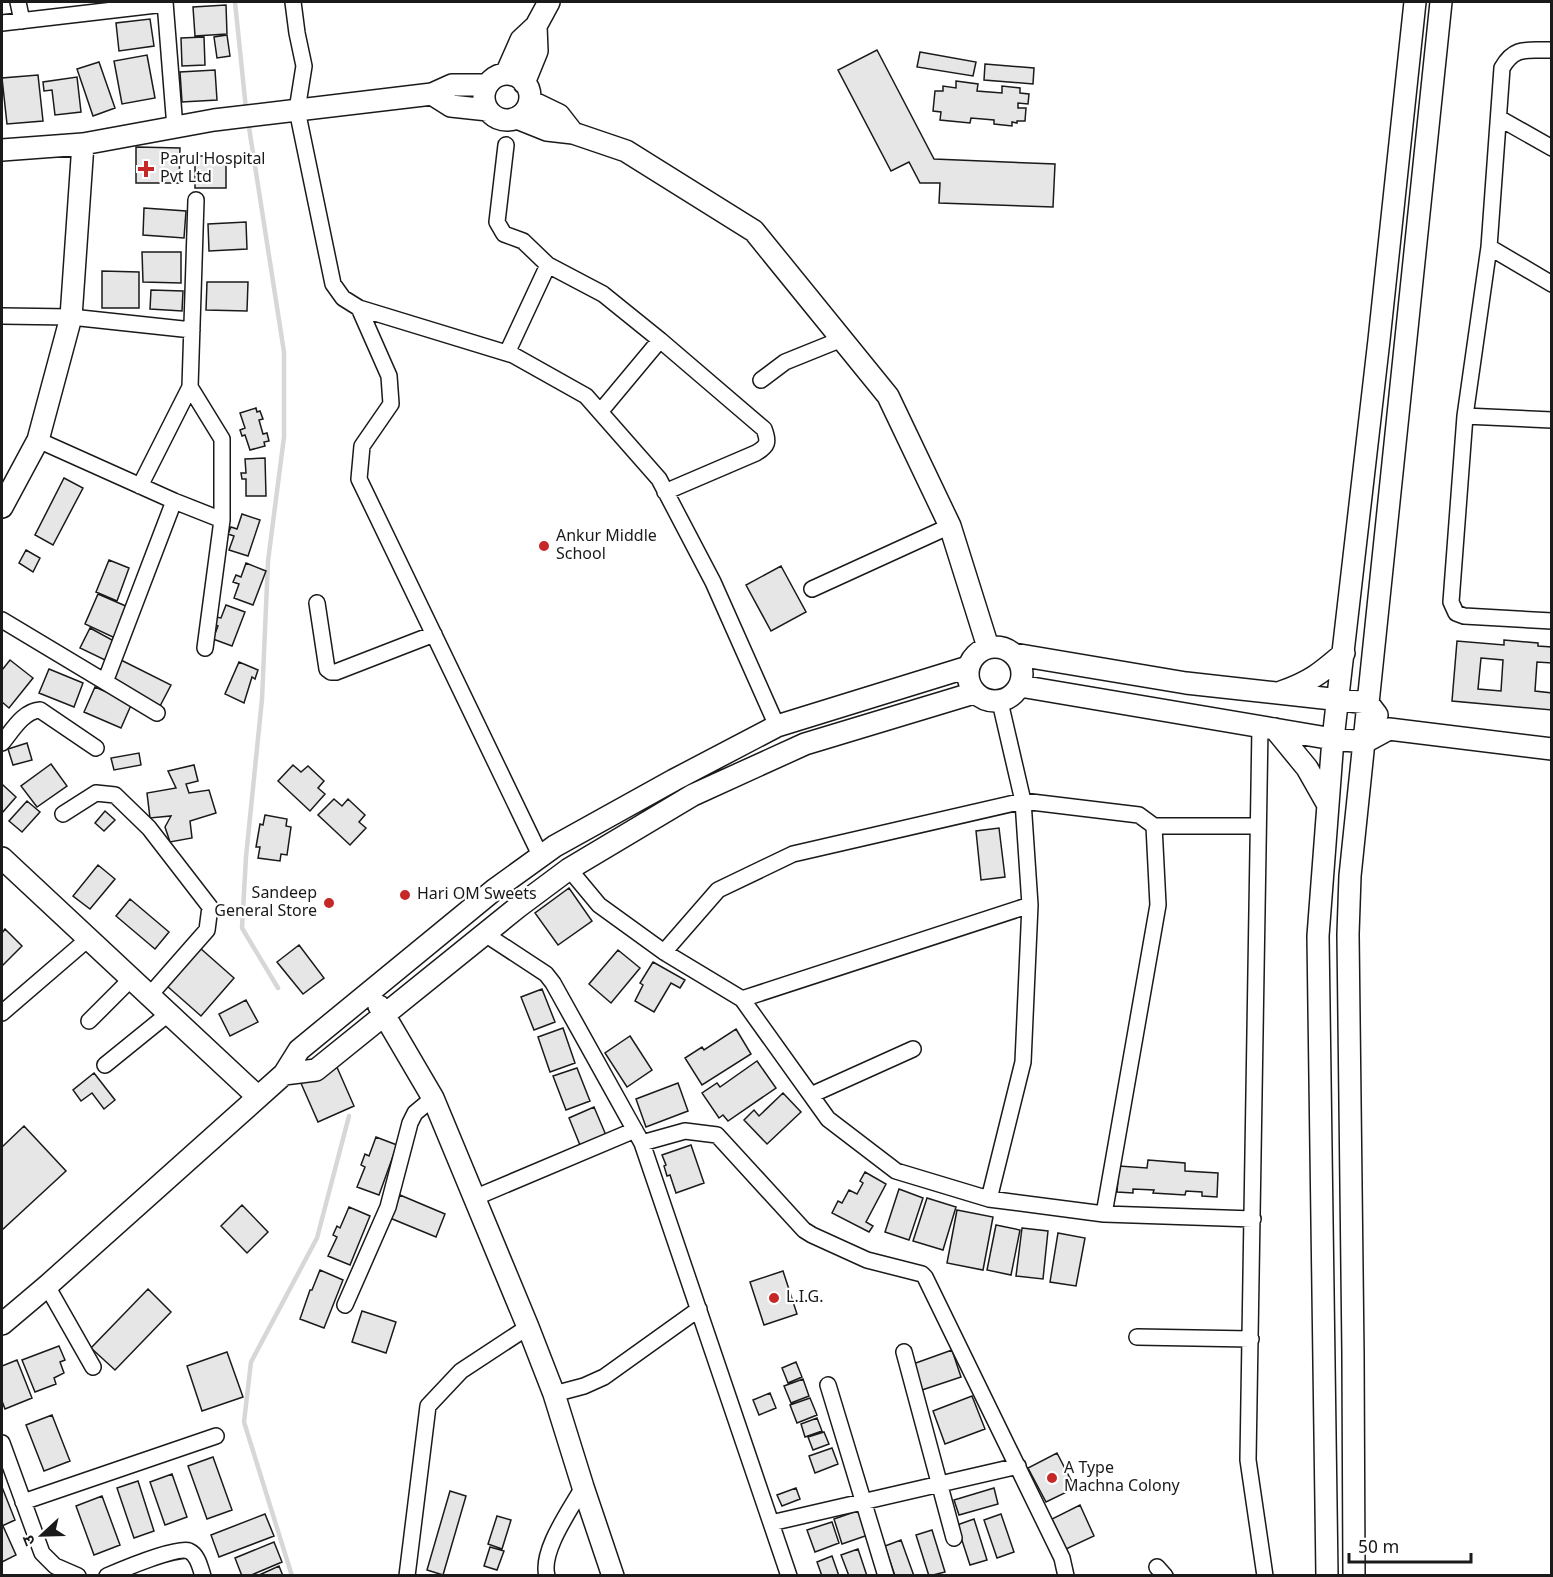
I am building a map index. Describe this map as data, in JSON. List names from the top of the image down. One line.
{"places":{"health":["Parul Hospital Pvt Ltd"],"other":["Ankur Middle School","Hari OM Sweets","Sandeep General Store","L.I.G.","A Type Machna Colony"]},"scale_bar":"50 m","north":"left"}
